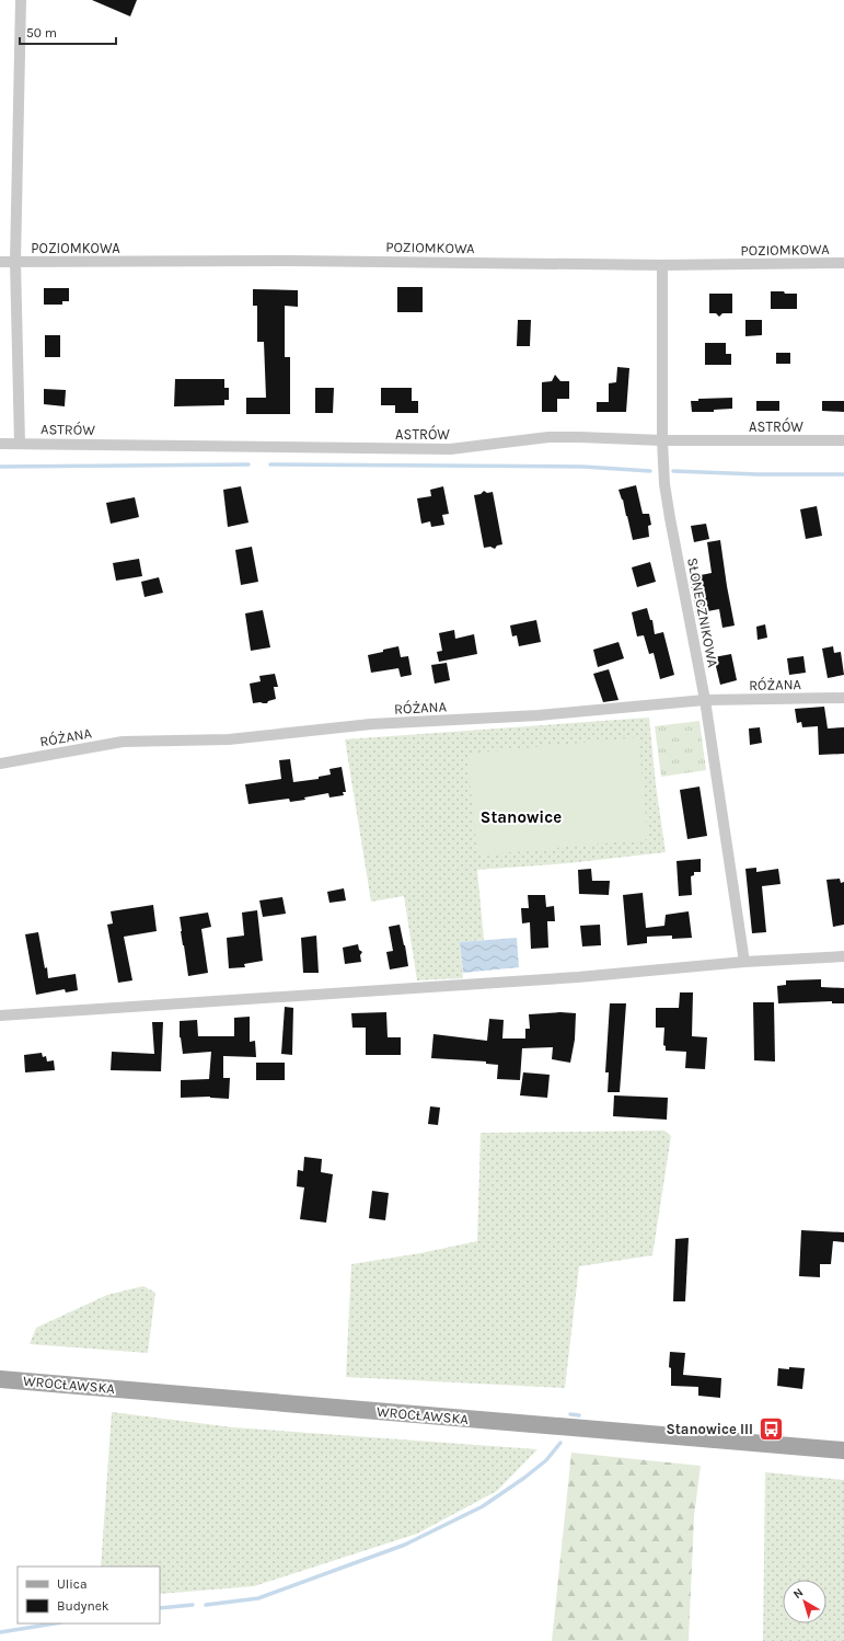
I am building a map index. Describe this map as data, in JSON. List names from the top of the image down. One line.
{"streets":{"main road":["WROCŁAWSKA"],"street":["POZIOMKOWA","ASTRÓW","SŁONECZNIKOWA","RÓŻANA"]},"crossings":[["POZIOMKOWA","ASTRÓW"],["POZIOMKOWA","SŁONECZNIKOWA"],["ASTRÓW","SŁONECZNIKOWA"],["SŁONECZNIKOWA","RÓŻANA"]],"districts":["Stanowice"],"places":{"bus stop":["Stanowice III"]},"legend":["Ulica","Budynek"],"scale_bar":"50 m","north":"top left"}
